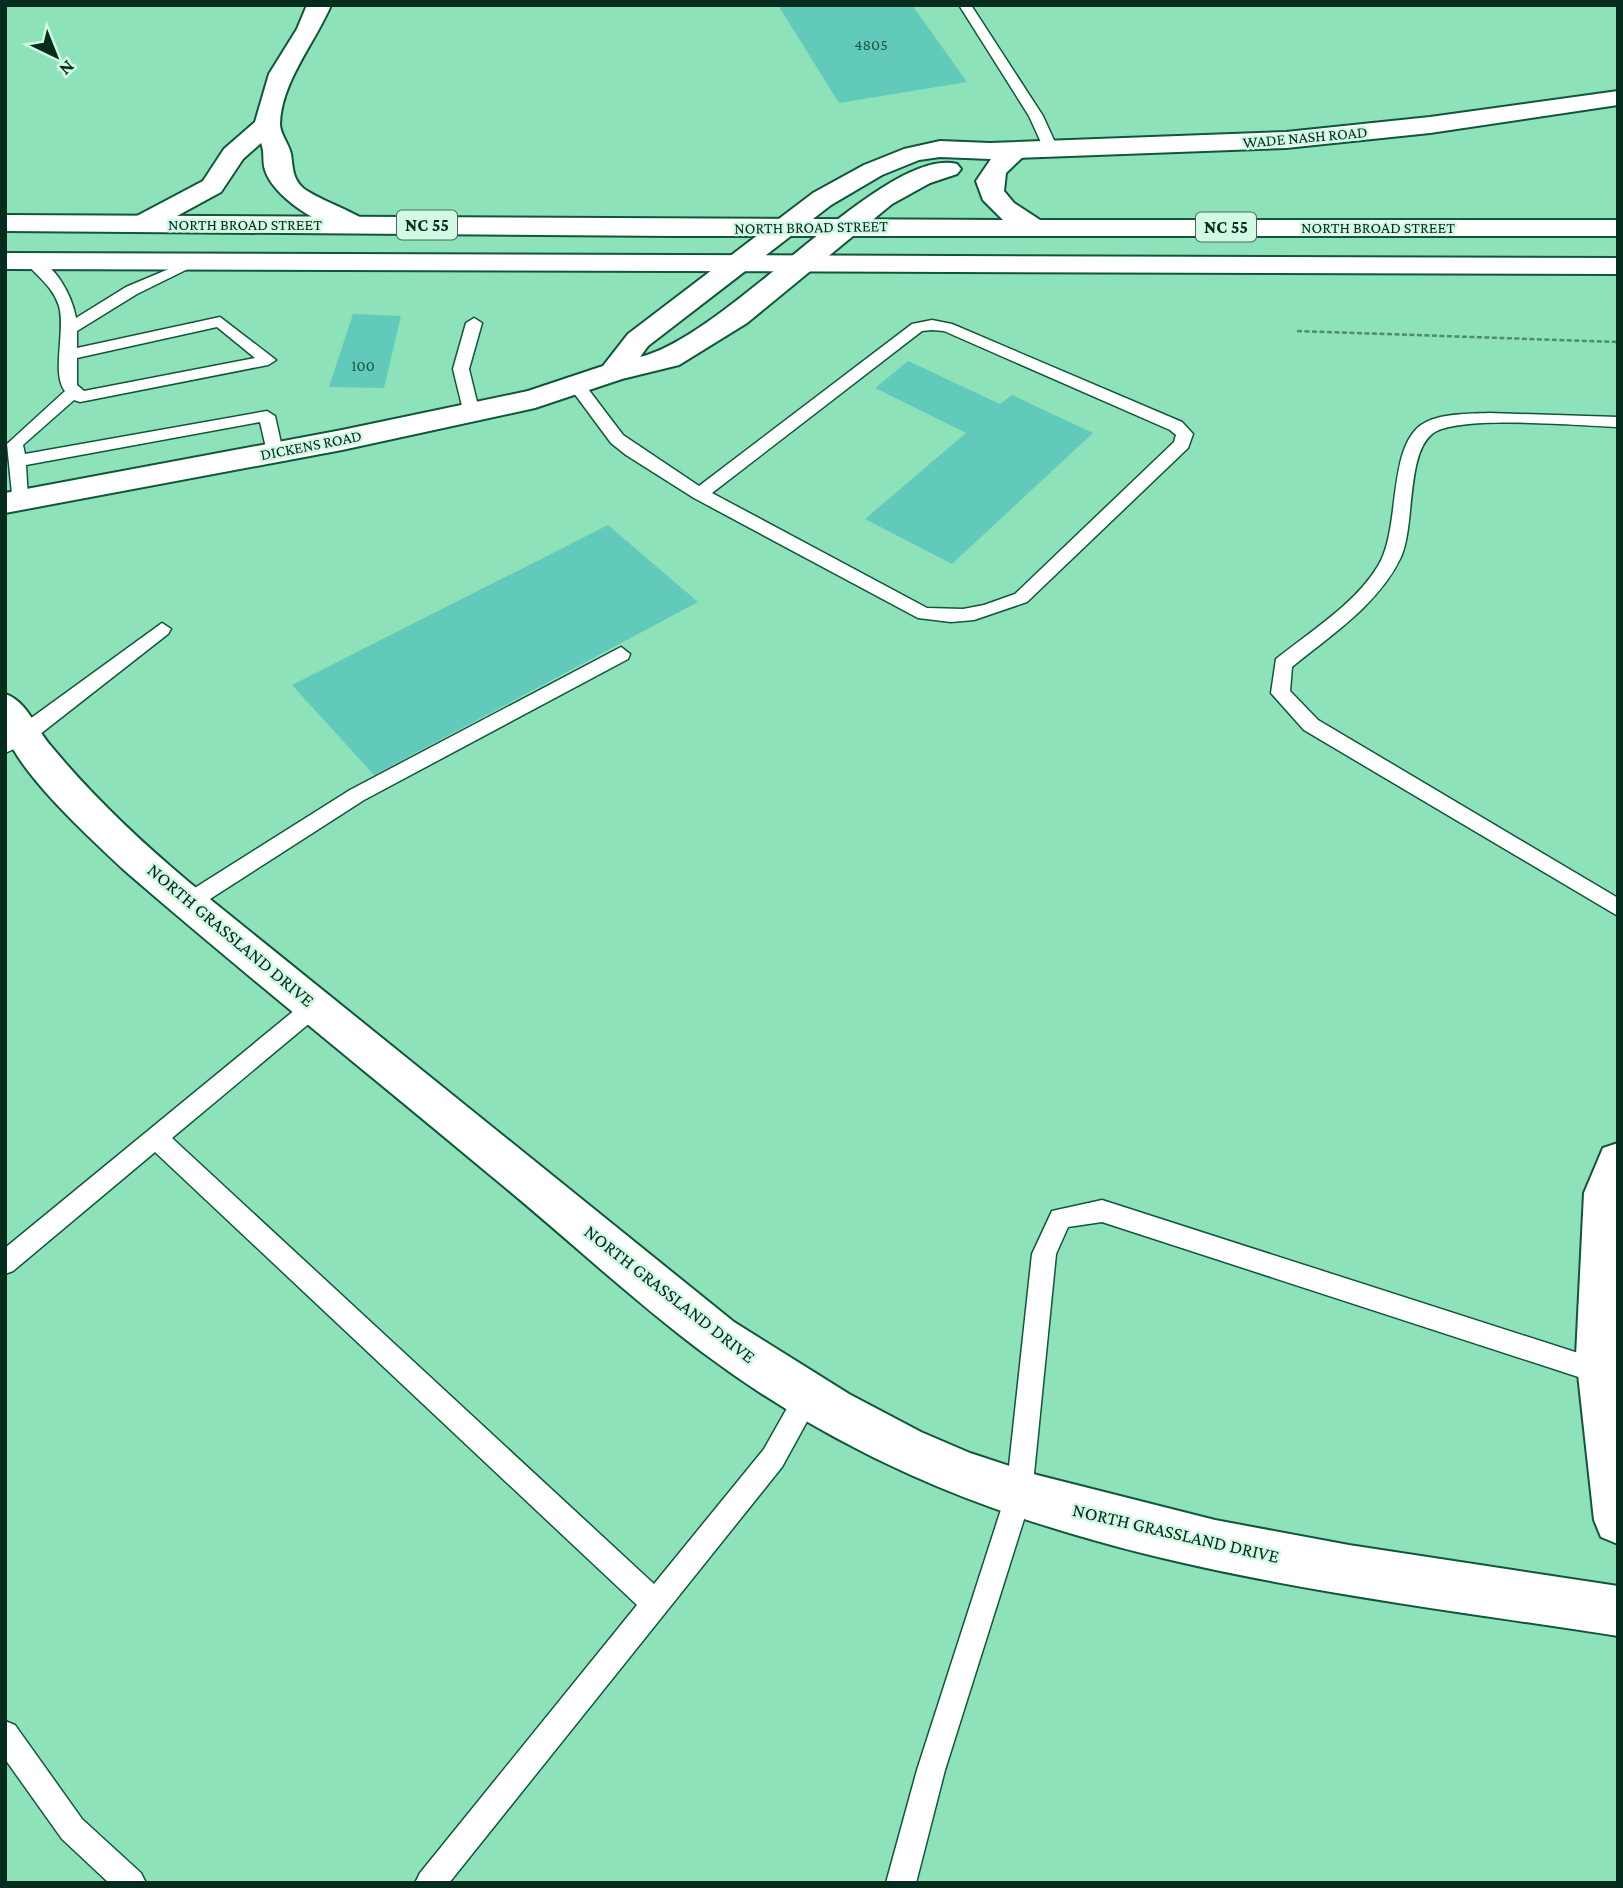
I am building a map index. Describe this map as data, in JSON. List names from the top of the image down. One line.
{"streets":{"main road":["WADE NASH ROAD","NORTH BROAD STREET","NC 55","DICKENS ROAD","NORTH GRASSLAND DRIVE"]},"crossings":[["WADE NASH ROAD","NORTH BROAD STREET"],["WADE NASH ROAD","DICKENS ROAD"],["NORTH BROAD STREET","DICKENS ROAD"]],"house_numbers":["4805","100"],"north":"bottom right"}
